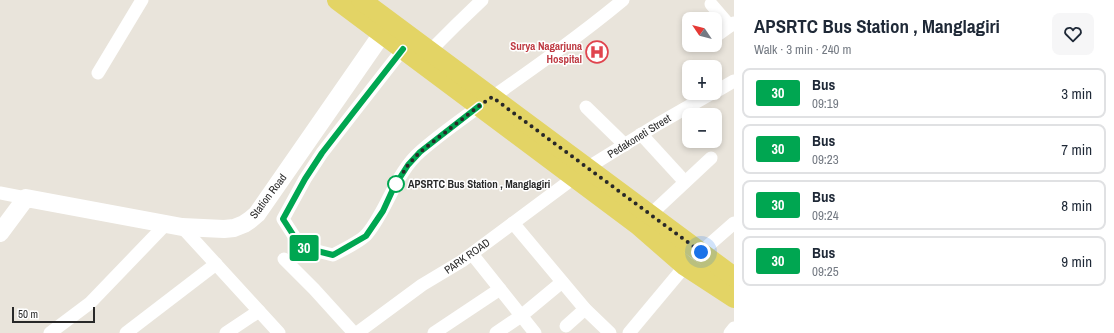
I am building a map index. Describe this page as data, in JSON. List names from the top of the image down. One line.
{"streets":{"street":["Pedakoneti Street","Station Road","PARK ROAD"]},"crossings":[["Pedakoneti Street","PARK ROAD"]],"places":{"hospital":["Surya Nagarjuna Hospital"],"other":["APSRTC Bus Station , Manglagiri"]},"lines":["bus line 30"],"scale_bar":"50 m","north":"top left","page":{"on_map":"30","heading":["APSRTC Bus Station , Manglagiri","Walk · 3 min · 240 m"],"map_buttons":["+","−"],"list":[{"mark":"30","name":"Bus","note":"09:19","value":"3 min"},{"mark":"30","name":"Bus","note":"09:23","value":"7 min"},{"mark":"30","name":"Bus","note":"09:24","value":"8 min"},{"mark":"30","name":"Bus","note":"09:25","value":"9 min"}],"scale":"50 m"}}
